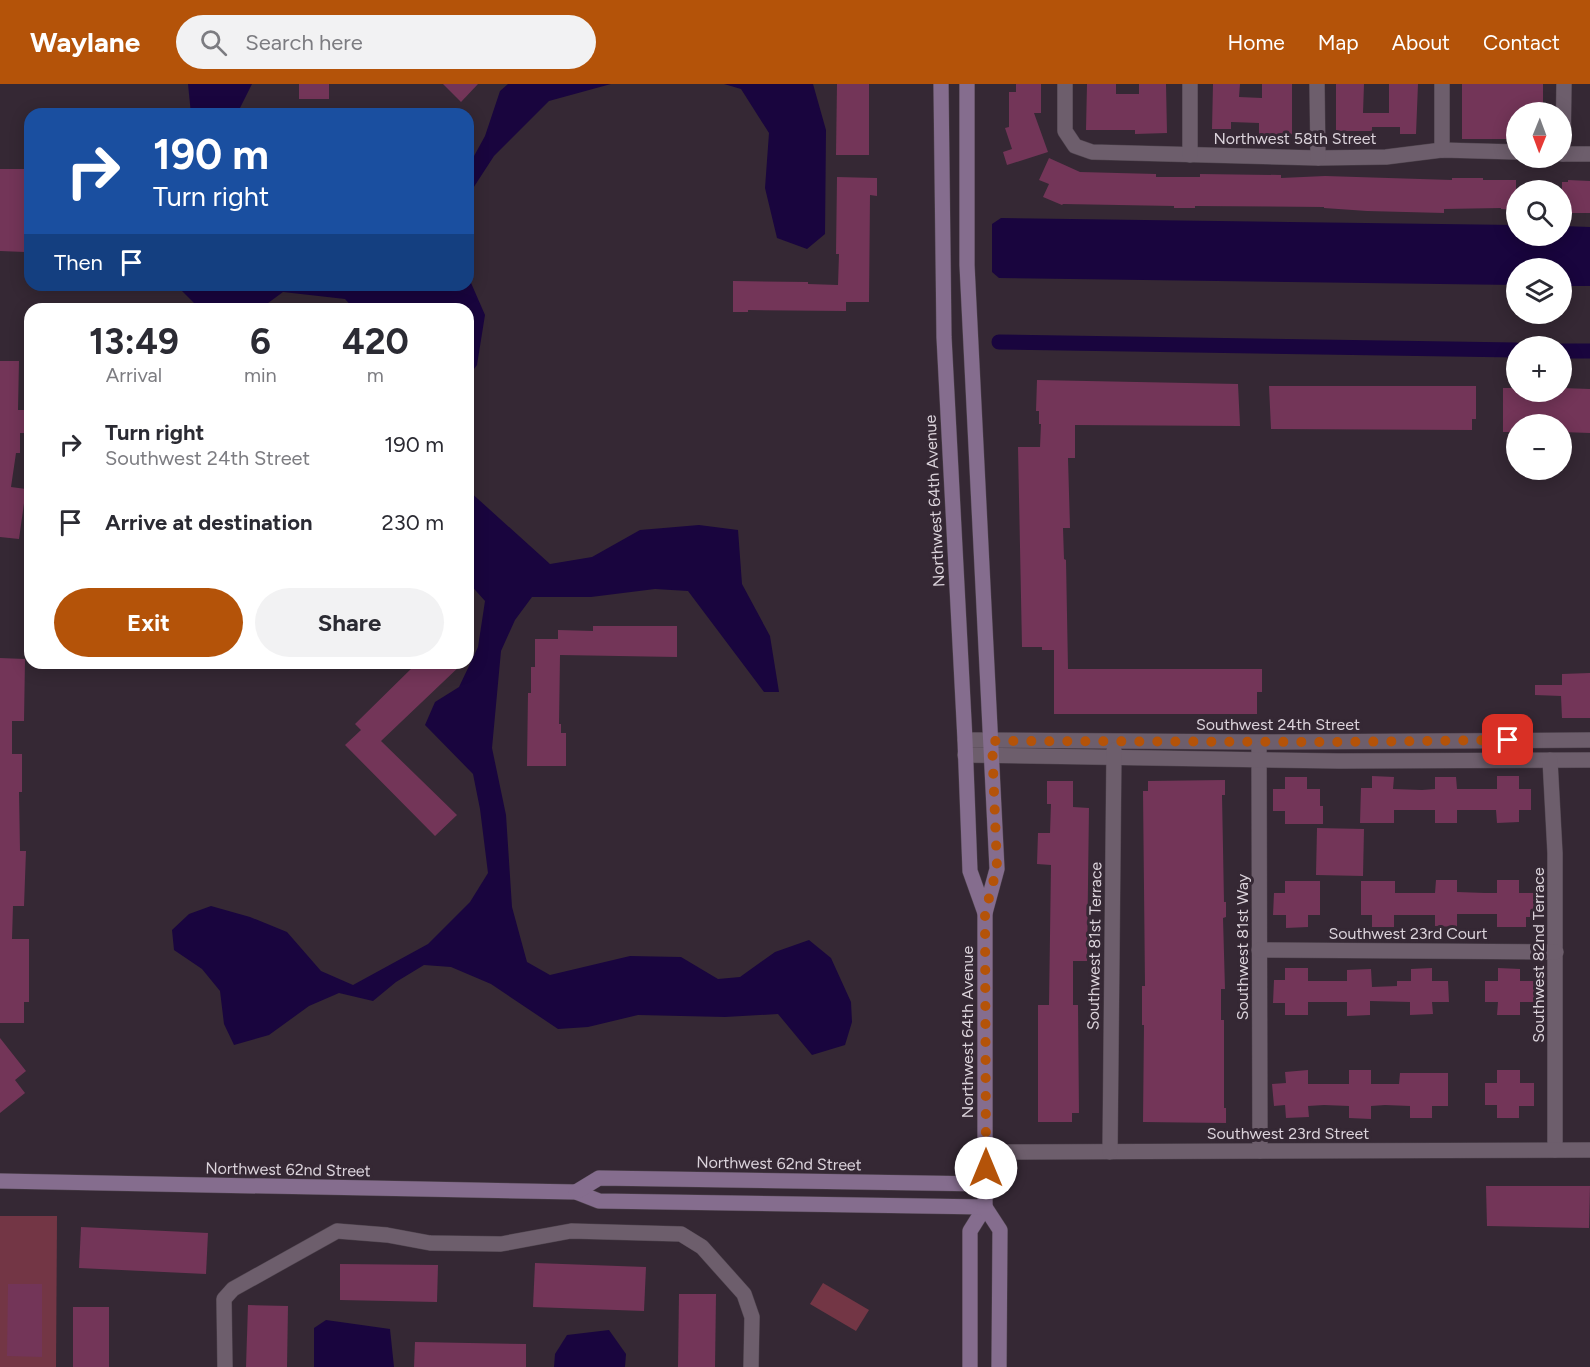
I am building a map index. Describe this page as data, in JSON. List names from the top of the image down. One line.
{"streets":{"street":["Northwest 58th Street","Northwest 64th Avenue","Southwest 24th Street","Southwest 23rd Court","Southwest 81st Terrace","Southwest 81st Way","Southwest 82nd Terrace","Southwest 23rd Street","Northwest 62nd Street"]},"crossings":[["Northwest 64th Avenue","Southwest 24th Street"],["Northwest 64th Avenue","Southwest 23rd Street"],["Northwest 64th Avenue","Northwest 62nd Street"],["Southwest 24th Street","Southwest 81st Terrace"],["Southwest 24th Street","Southwest 81st Way"],["Southwest 24th Street","Southwest 82nd Terrace"],["Southwest 23rd Court","Southwest 81st Way"],["Southwest 23rd Court","Southwest 82nd Terrace"],["Southwest 81st Terrace","Southwest 23rd Street"],["Southwest 81st Way","Southwest 23rd Street"],["Southwest 82nd Terrace","Southwest 23rd Street"]],"north":"bottom","page":{"header":"Waylane","search":"Search here","nav":["Home","Map","About","Contact"],"map_buttons":["+","−"],"turn":["190 m","Turn right"],"then":"Then","eta":["13:49","Arrival","6","min","420","m"],"list":[{"name":"Turn right","note":"Southwest 24th Street","value":"190 m"},{"name":"Arrive at destination","value":"230 m"}],"buttons":["Exit","Share"]}}
